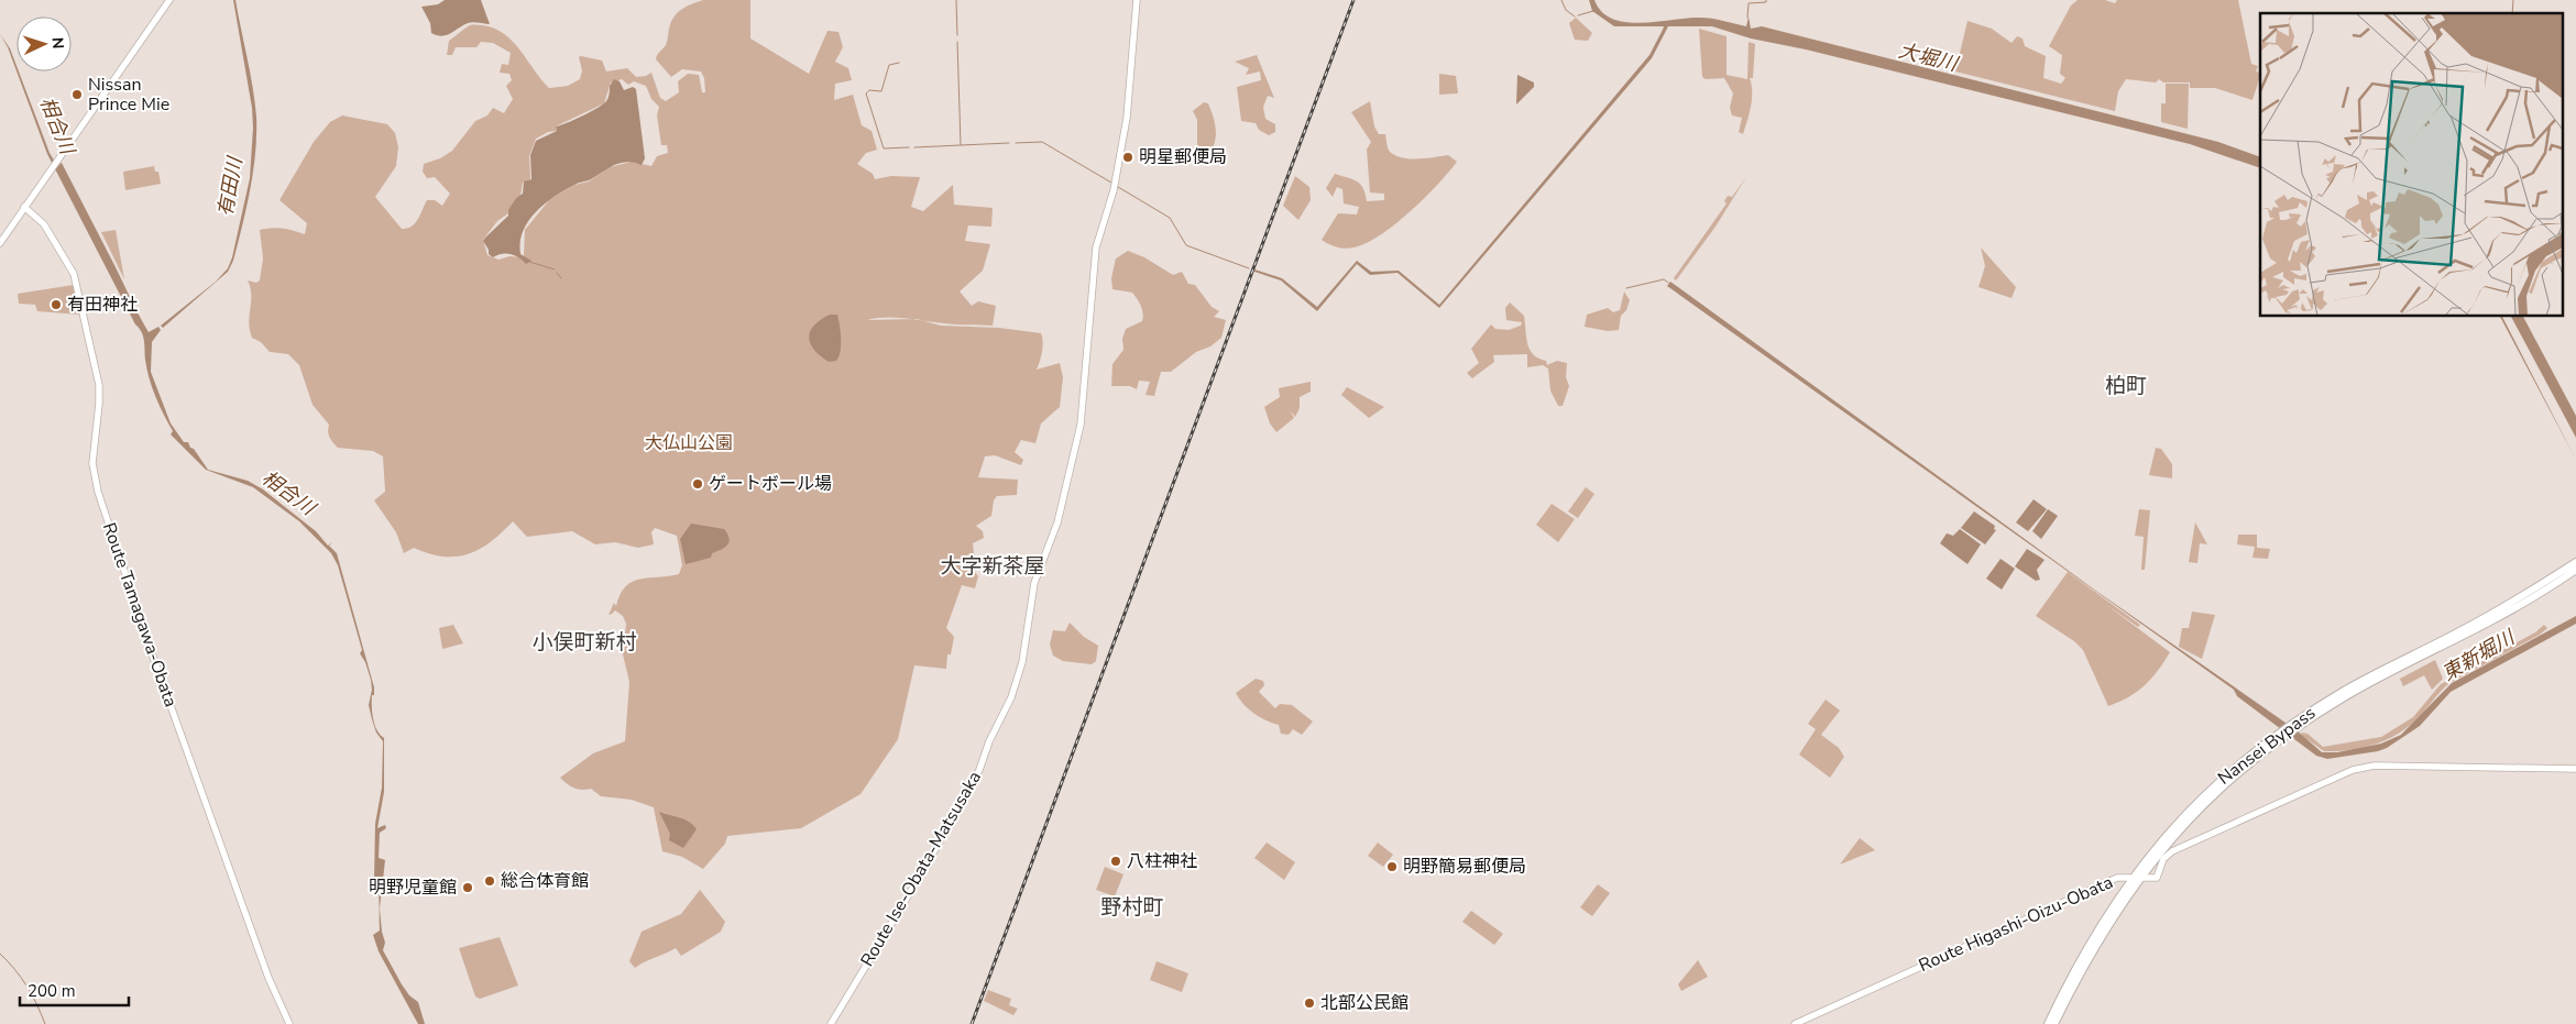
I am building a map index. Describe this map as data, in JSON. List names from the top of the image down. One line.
{"streets":{"highway":["Nansei Bypass"],"main road":["Route Tamagawa-Obata","Route Ise-Obata-Matsusaka","Route Higashi-Oizu-Obata"]},"crossings":[["Nansei Bypass","Route Higashi-Oizu-Obata"]],"districts":["柏町","大字新茶屋","小俣町新村","野村町"],"water":["大堀川","相合川","有田川","東新堀川"],"parks":["大仏山公園"],"places":["Nissan Prince Mie","明星郵便局","有田神社","ゲートボール場","八柱神社","明野簡易郵便局","総合体育館","明野児童館","北部公民館"],"scale_bar":"200 m","north":"right"}
